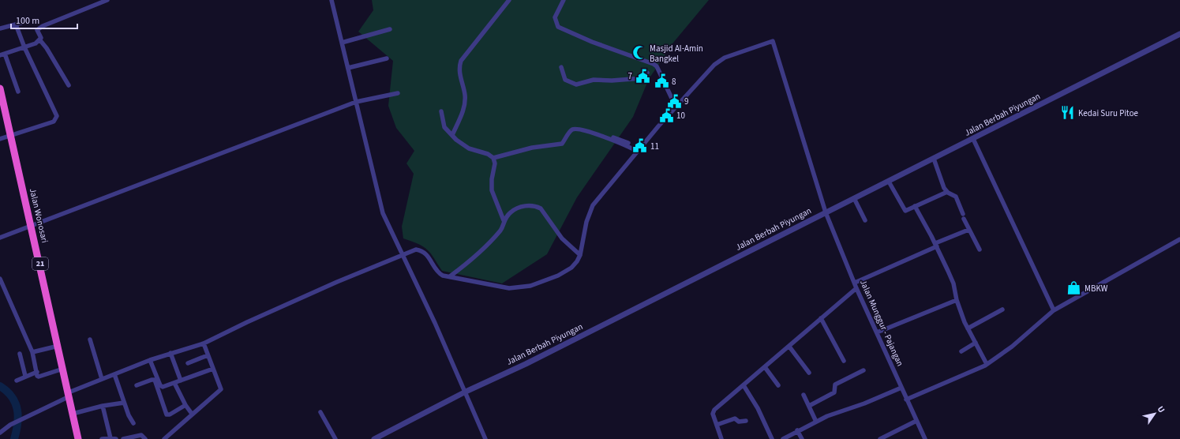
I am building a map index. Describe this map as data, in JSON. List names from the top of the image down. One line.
{"streets":{"highway":["Jalan Wonosari","21"],"street":["Jalan Berbah Piyungan","Jalan Munggur - Pajangan"]},"crossings":[["Jalan Berbah Piyungan","Jalan Munggur - Pajangan"]],"places":{"mosque":["Masjid Al-Amin Bangkel"],"public building":["7","8","9","10","11"],"restaurant":["Kedai Suru Pitoe"],"shop":["MBKW"]},"scale_bar":"100 m","north":"top right"}
